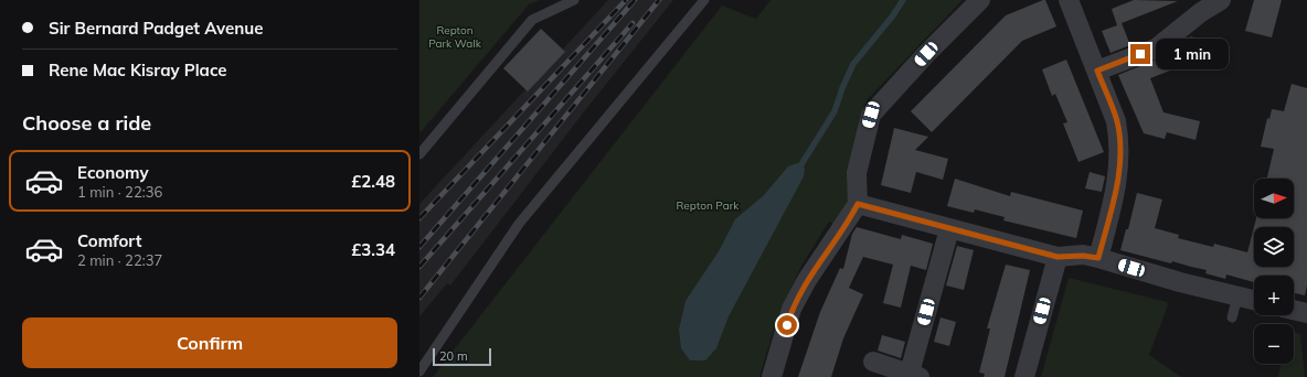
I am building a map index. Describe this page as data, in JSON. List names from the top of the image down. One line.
{"parks":["Repton Park Walk","Repton Park"],"scale_bar":"20 m","north":"right","page":{"banner":["Sir Bernard Padget Avenue","Rene Mac Kisray Place"],"bubble":"1 min","heading":"Choose a ride","list":[{"name":"Economy","note":"1 min · 22:36","value":"£2.48"},{"name":"Comfort","note":"2 min · 22:37","value":"£3.34"}],"map_buttons":["+","−"],"buttons":"Confirm","scale":"20 m"}}
